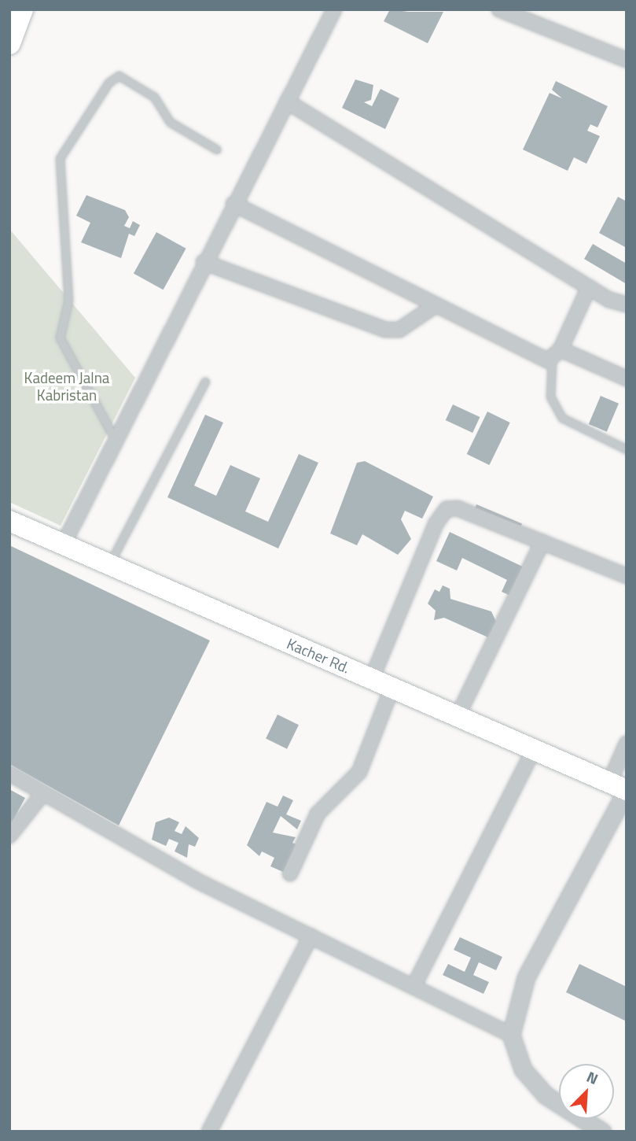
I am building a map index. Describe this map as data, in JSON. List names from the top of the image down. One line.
{"streets":{"main road":["Kacher Rd."]},"parks":["Kadeem Jalna Kabristan"],"north":"top right"}
